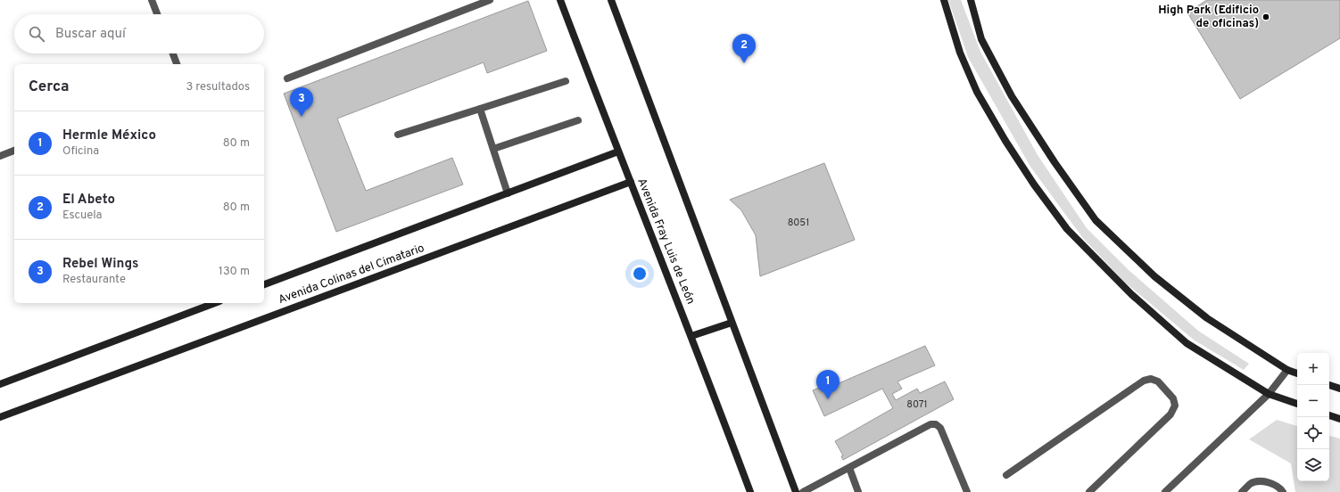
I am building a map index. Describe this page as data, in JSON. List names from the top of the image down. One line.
{"streets":{"street":["Avenida Fray Luis de León","Avenida Colinas del Cimatario"]},"crossings":[["Avenida Fray Luis de León","Avenida Colinas del Cimatario"]],"places":["High Park (Edificio de oficinas)"],"house_numbers":["8051","8071"],"page":{"search":"Buscar aquí","pins":["2","3","1"],"heading":["Cerca","3 resultados"],"list":[{"mark":"1","name":"Hermle México","note":"Oficina","value":"80 m"},{"mark":"2","name":"El Abeto","note":"Escuela","value":"80 m"},{"mark":"3","name":"Rebel Wings","note":"Restaurante","value":"130 m"}],"map_buttons":["+","−"]}}
